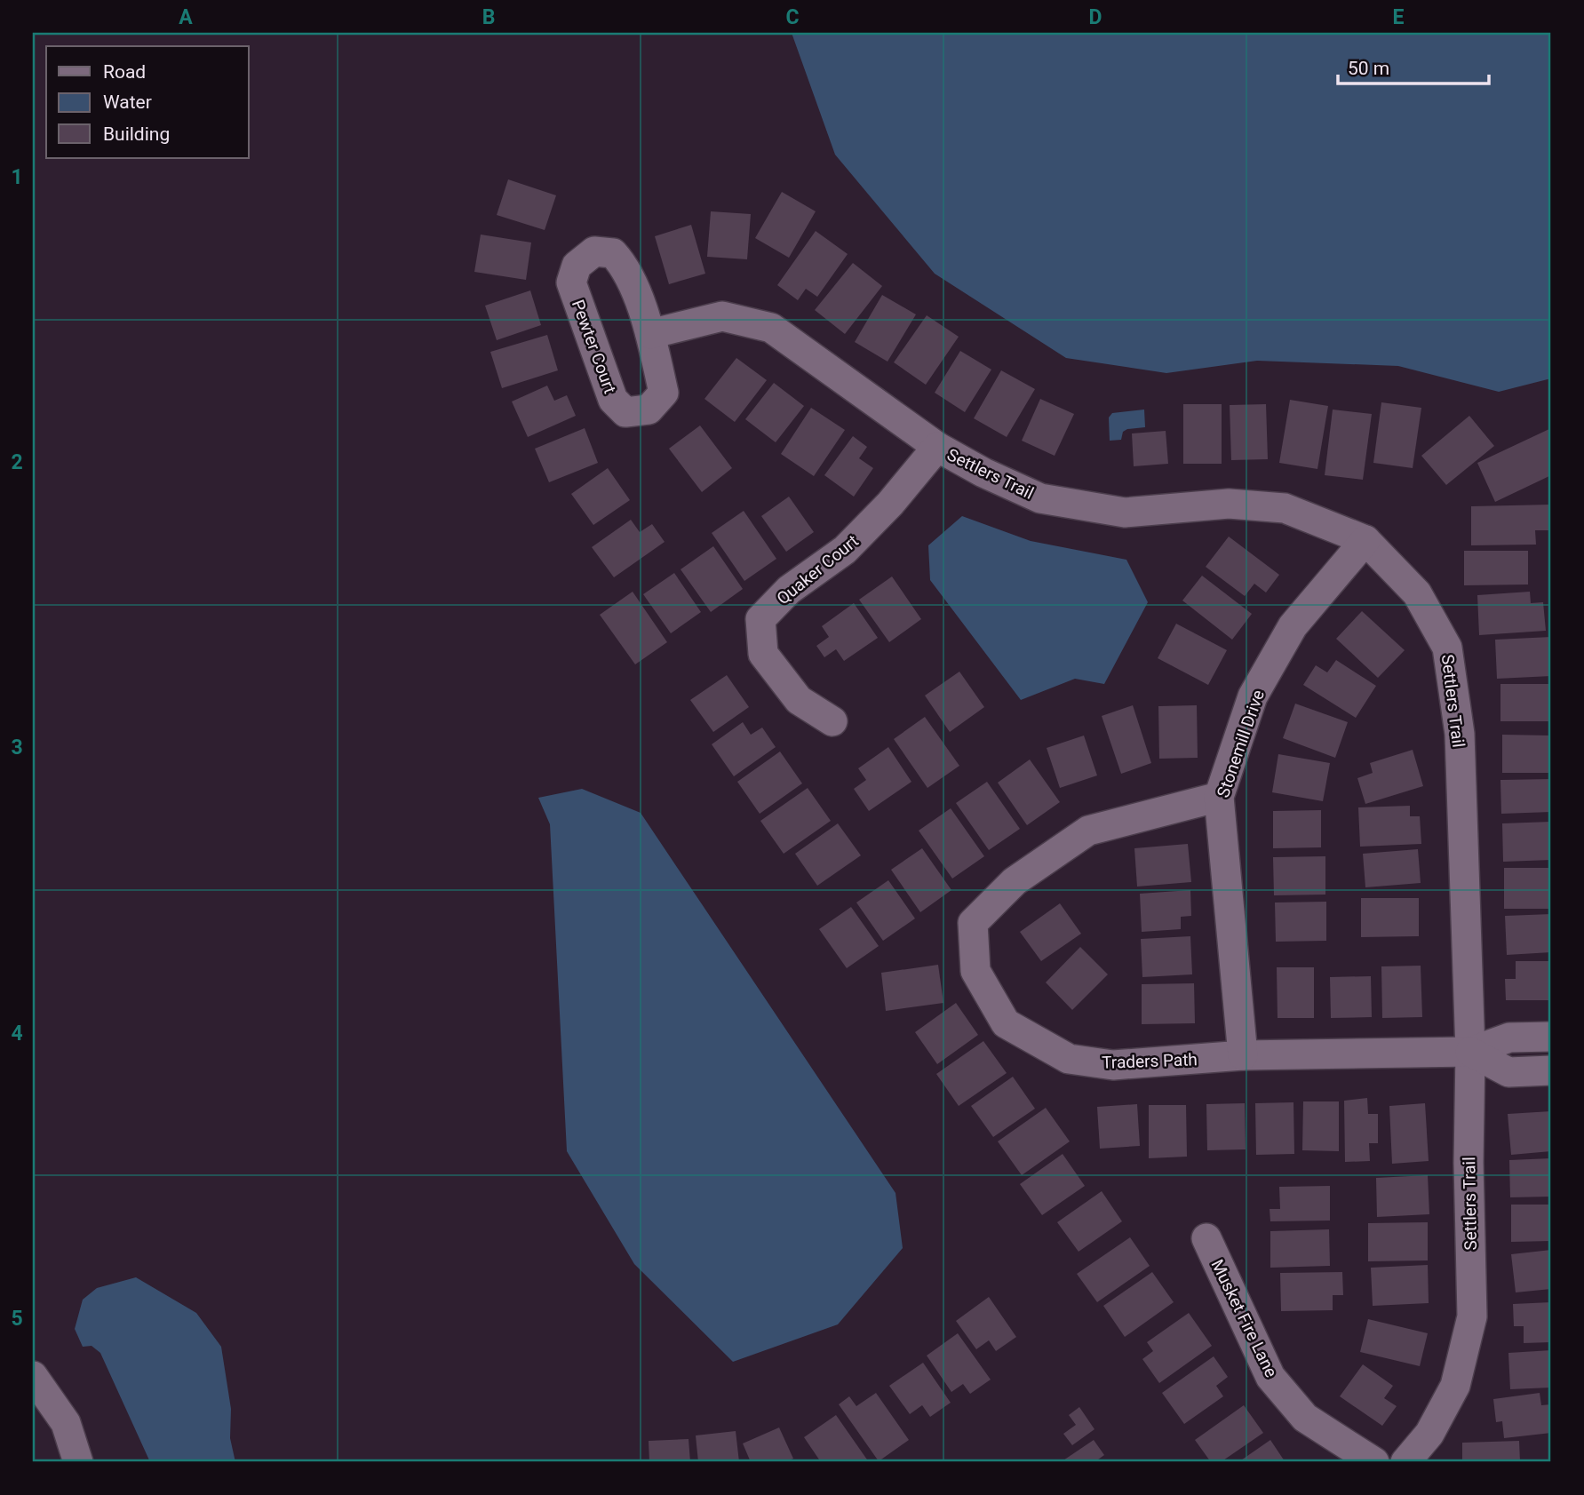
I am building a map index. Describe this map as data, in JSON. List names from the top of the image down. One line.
{"streets":{"street":["Pewter Court","Settlers Trail","Quaker Court","Stonemill Drive","Traders Path","Musket Fire Lane"]},"crossings":[["Pewter Court","Settlers Trail"],["Settlers Trail","Quaker Court"],["Settlers Trail","Stonemill Drive"],["Settlers Trail","Traders Path"],["Stonemill Drive","Traders Path"]],"legend":["Road","Water","Building"],"scale_bar":"50 m","grid":{"columns":["A","B","C","D","E"],"rows":["1","2","3","4","5"]}}
